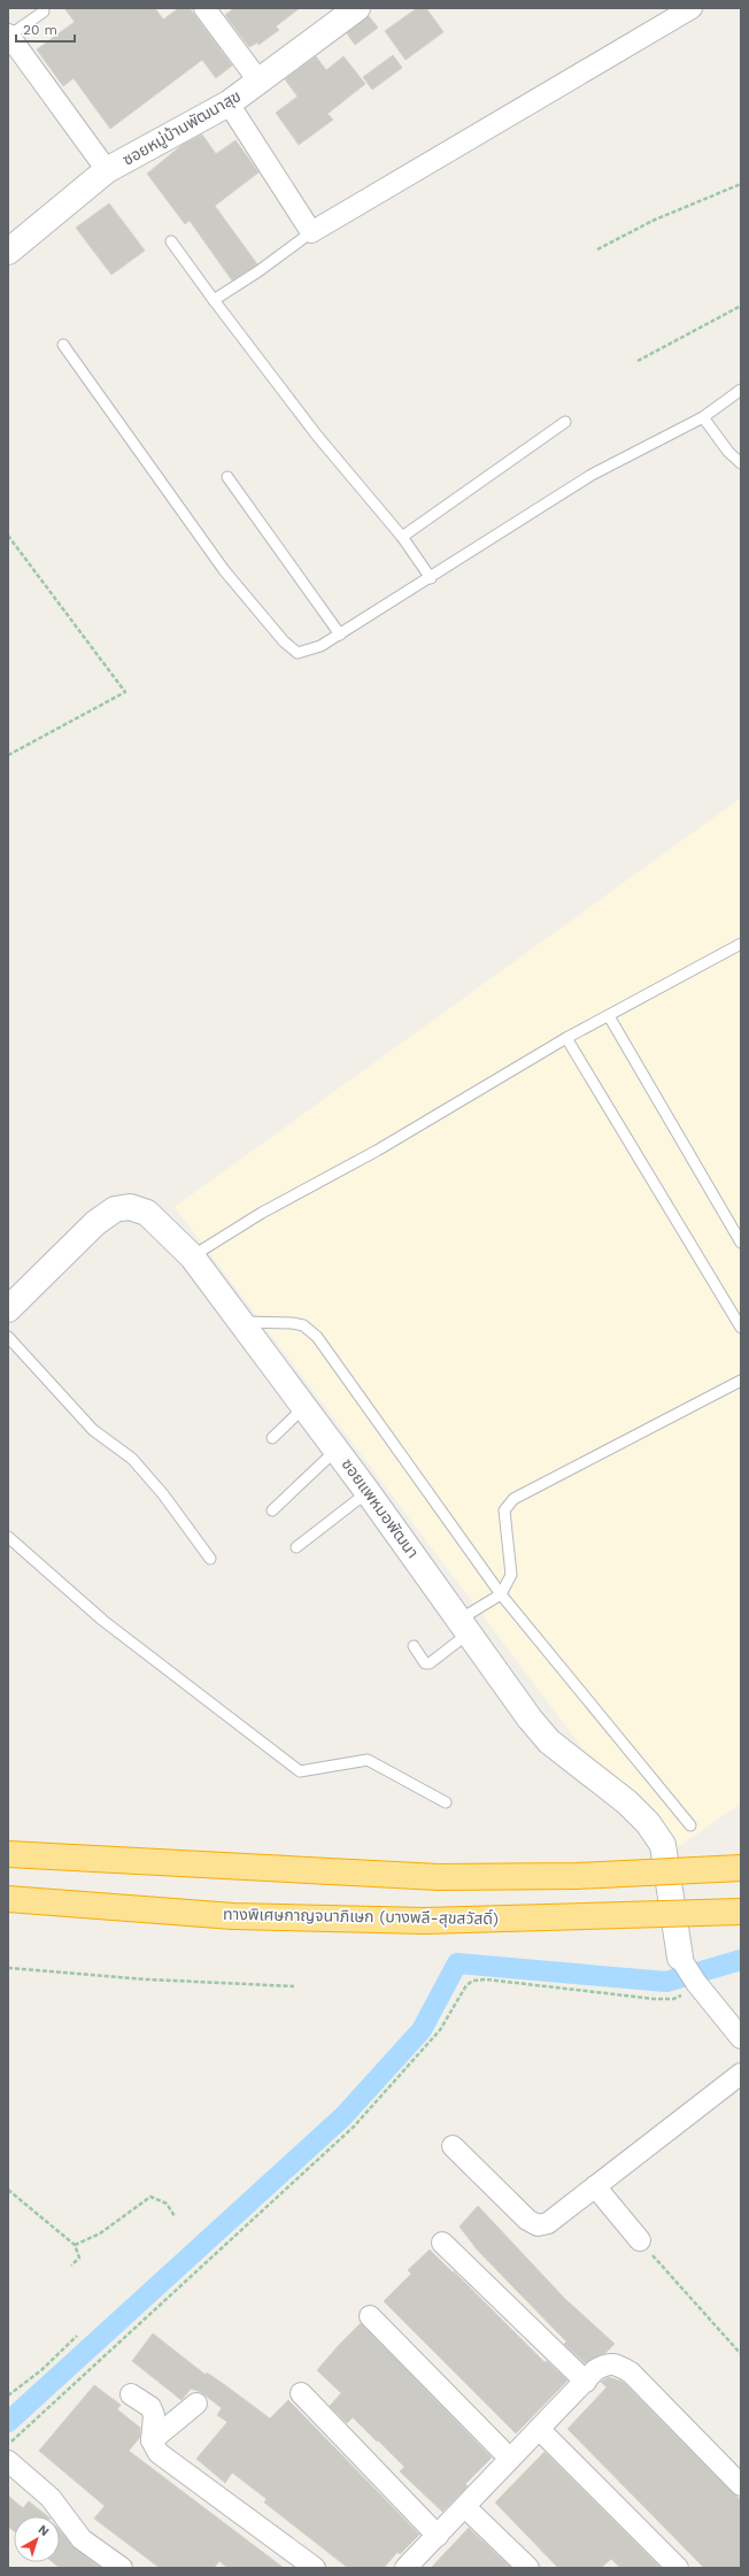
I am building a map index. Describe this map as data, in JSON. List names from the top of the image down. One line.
{"streets":{"highway":["ทางพิเศษกาญจนาภิเษก (บางพลี-สุขสวัสดิ์)"],"street":["ซอยหมู่บ้านพัฒนาสุข","ซอยแพหมอพัฒนา"]},"scale_bar":"20 m","north":"top right"}
